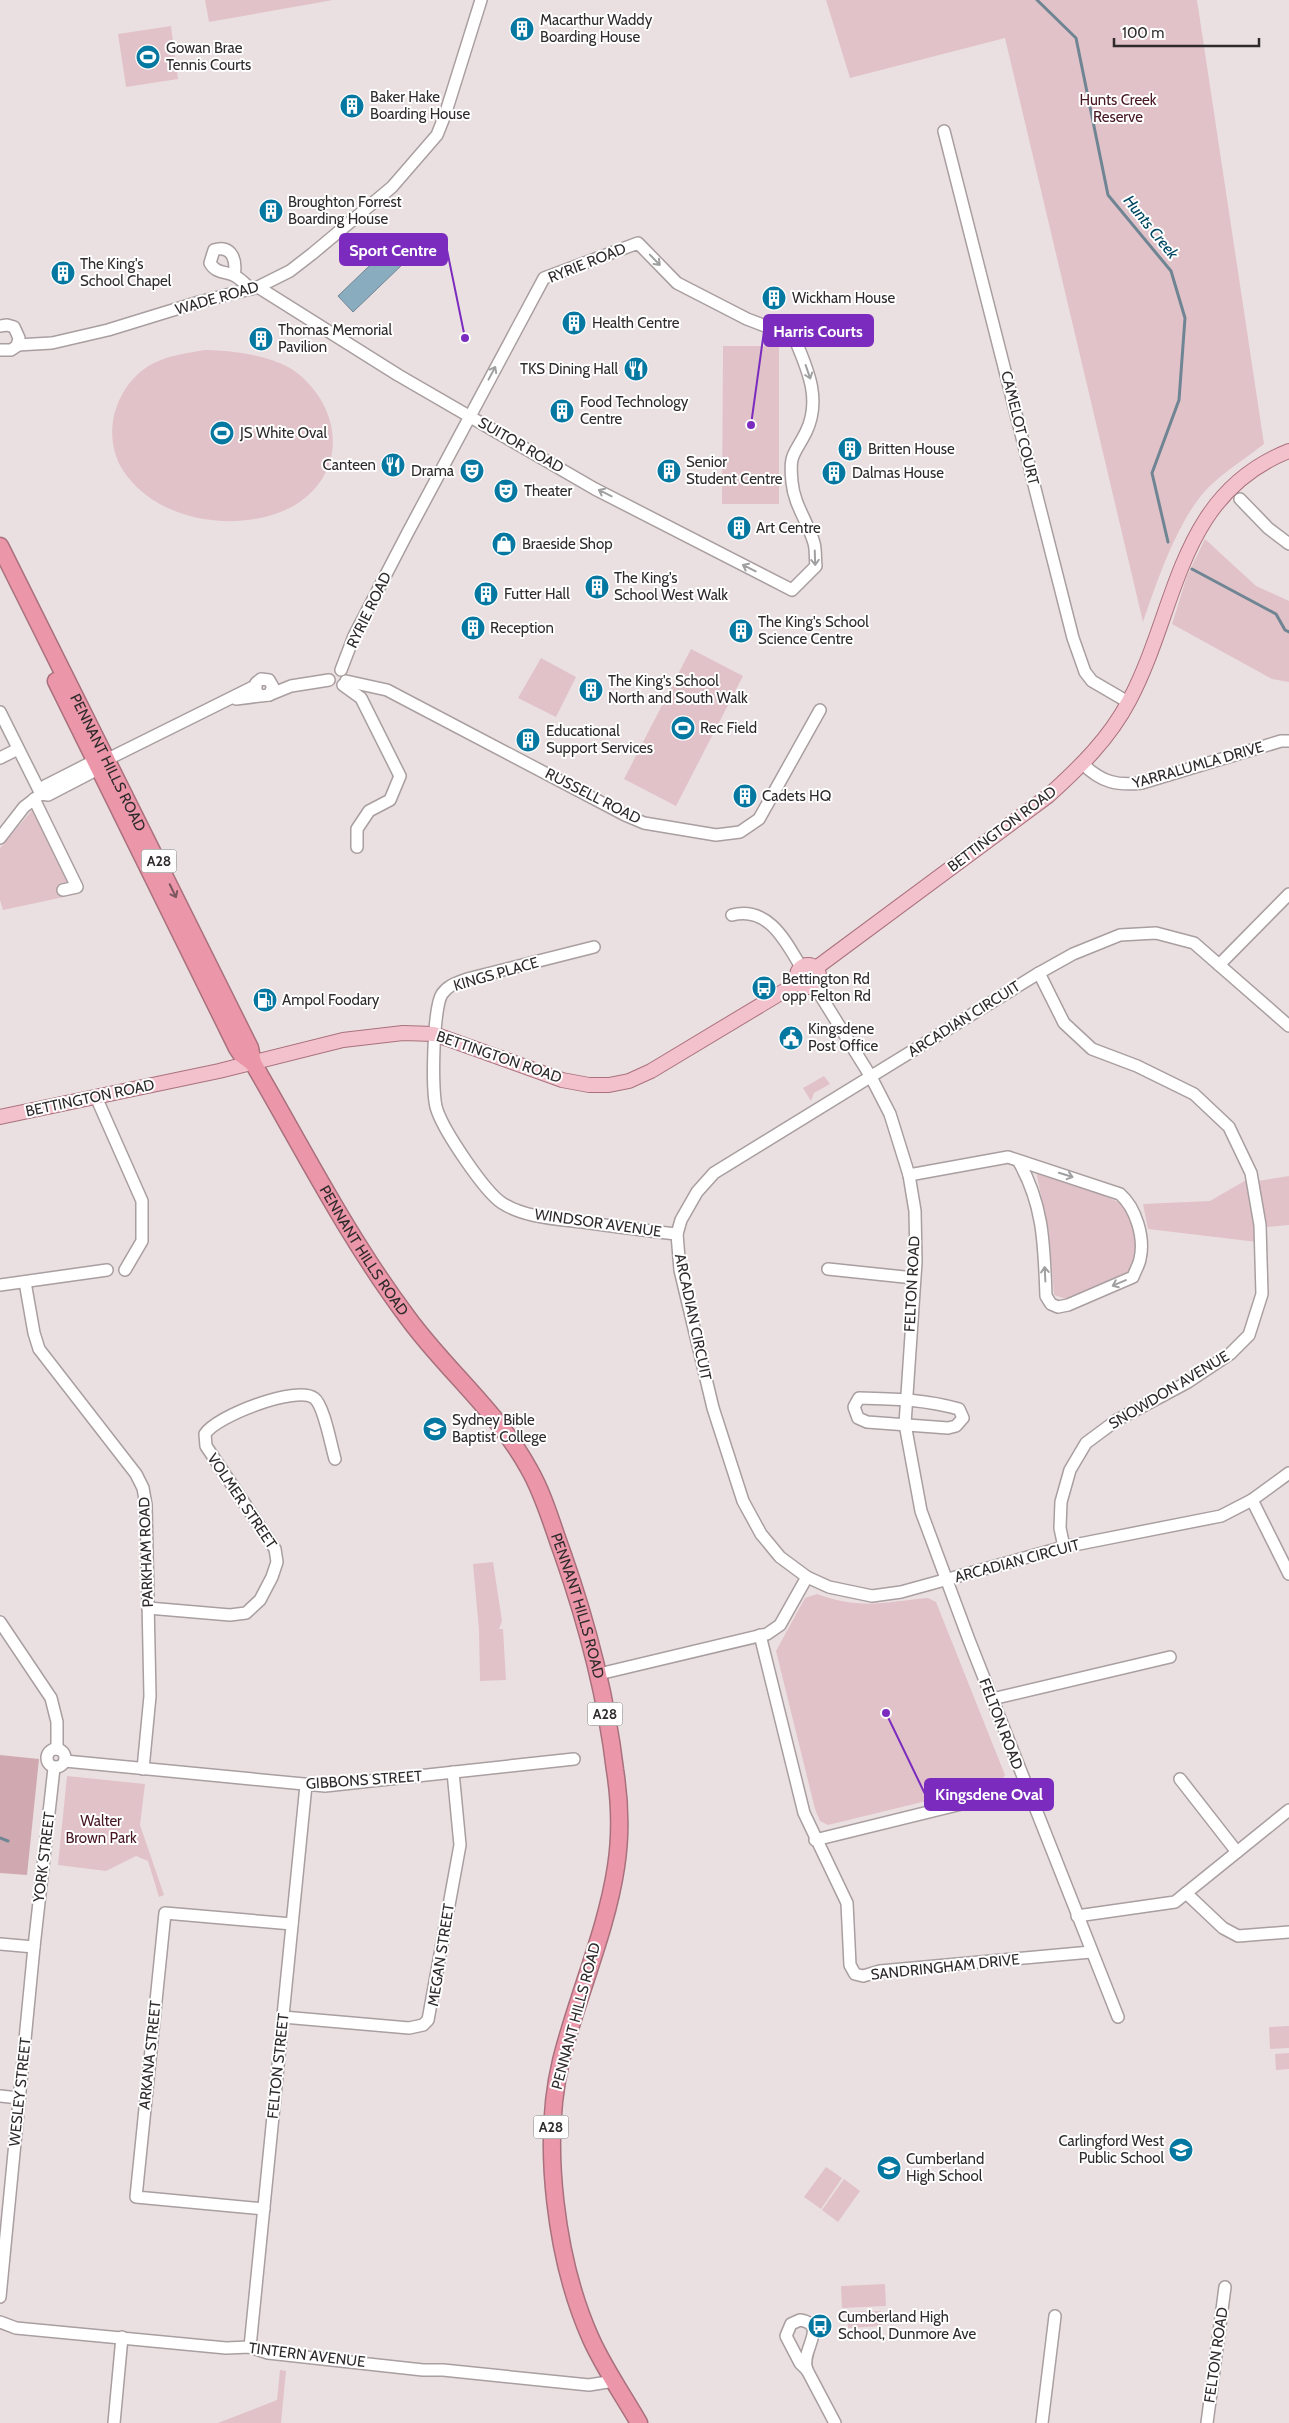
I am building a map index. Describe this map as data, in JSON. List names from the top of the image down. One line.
{"streets":{"highway":["PENNANT HILLS ROAD","A28"],"main road":["BETTINGTON ROAD"],"street":["RYRIE ROAD","WADE ROAD","CAMELOT COURT","SUITOR ROAD","YARRALUMLA DRIVE","RUSSELL ROAD","KINGS PLACE","ARCADIAN CIRCUIT","WINDSOR AVENUE","FELTON ROAD","SNOWDON AVENUE","VOLMER STREET","PARKHAM ROAD","GIBBONS STREET","YORK STREET","MEGAN STREET","SANDRINGHAM DRIVE","ARKANA STREET","FELTON STREET","WESLEY STREET","TINTERN AVENUE"]},"crossings":[["RYRIE ROAD","SUITOR ROAD"],["RYRIE ROAD","RUSSELL ROAD"],["WADE ROAD","SUITOR ROAD"],["CAMELOT COURT","BETTINGTON ROAD"],["PENNANT HILLS ROAD","BETTINGTON ROAD"],["PENNANT HILLS ROAD","TINTERN AVENUE"],["YARRALUMLA DRIVE","BETTINGTON ROAD"],["BETTINGTON ROAD","KINGS PLACE"],["BETTINGTON ROAD","WINDSOR AVENUE"],["BETTINGTON ROAD","FELTON ROAD"],["KINGS PLACE","WINDSOR AVENUE"],["ARCADIAN CIRCUIT","WINDSOR AVENUE"],["ARCADIAN CIRCUIT","FELTON ROAD"],["ARCADIAN CIRCUIT","SNOWDON AVENUE"],["FELTON ROAD","SANDRINGHAM DRIVE"],["VOLMER STREET","PARKHAM ROAD"],["PARKHAM ROAD","GIBBONS STREET"],["GIBBONS STREET","YORK STREET"],["GIBBONS STREET","MEGAN STREET"],["GIBBONS STREET","FELTON STREET"],["YORK STREET","WESLEY STREET"],["MEGAN STREET","FELTON STREET"],["ARKANA STREET","FELTON STREET"],["FELTON STREET","TINTERN AVENUE"]],"one_way":["SUITOR ROAD"],"water":["Hunts Creek"],"parks":["Hunts Creek Reserve","Walter Brown Park"],"places":{"building":["Macarthur Waddy Boarding House","Baker Hake Boarding House","Broughton Forrest Boarding House","The King's School Chapel","Wickham House","Health Centre","Thomas Memorial Pavilion","Food Technology Centre","Britten House","Senior Student Centre","Dalmas House","Art Centre","The King's School West Walk","Futter Hall","Reception","The King's School Science Centre","The King's School North and South Walk","Educational Support Services","Cadets HQ"],"sports":["Gowan Brae Tennis Courts","JS White Oval","Rec Field"],"other":["Sport Centre","Harris Courts","Kingsdene Oval"],"restaurant":["TKS Dining Hall","Canteen"],"theatre":["Drama","Theater"],"shop":["Braeside Shop"],"bus stop":["Bettington Rd opp Felton Rd","Cumberland High School, Dunmore Ave"],"fuel station":["Ampol Foodary"],"public building":["Kingsdene Post Office"],"school or university":["Sydney Bible Baptist College","Carlingford West Public School","Cumberland High School"]},"scale_bar":"100 m"}
